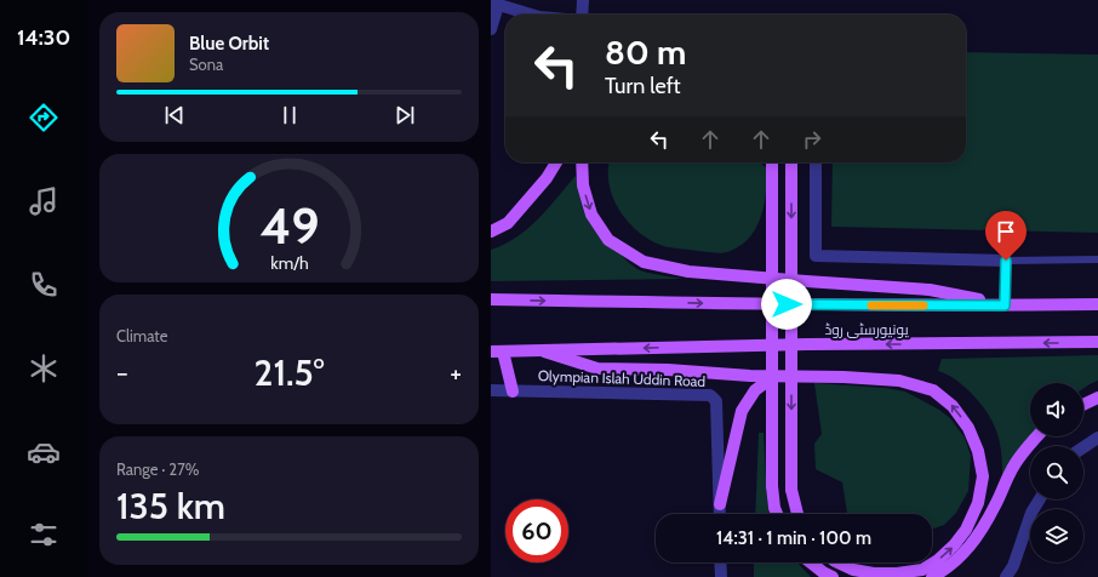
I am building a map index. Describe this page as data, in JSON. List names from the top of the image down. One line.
{"streets":{"main road":["یونیورسٹی روڈ"],"street":["Olympian Islah Uddin Road"]},"page":{"tabs":"14:30","turn":["80 m","Turn left"],"song":["Blue Orbit","Sona"],"tile":["Climate",["Range · 27%","135 km"]],"heat":["−","21.5°","+"],"limit":"60","trip":"14:31 · 1 min · 100 m","gauge":["49","km/h"]}}
